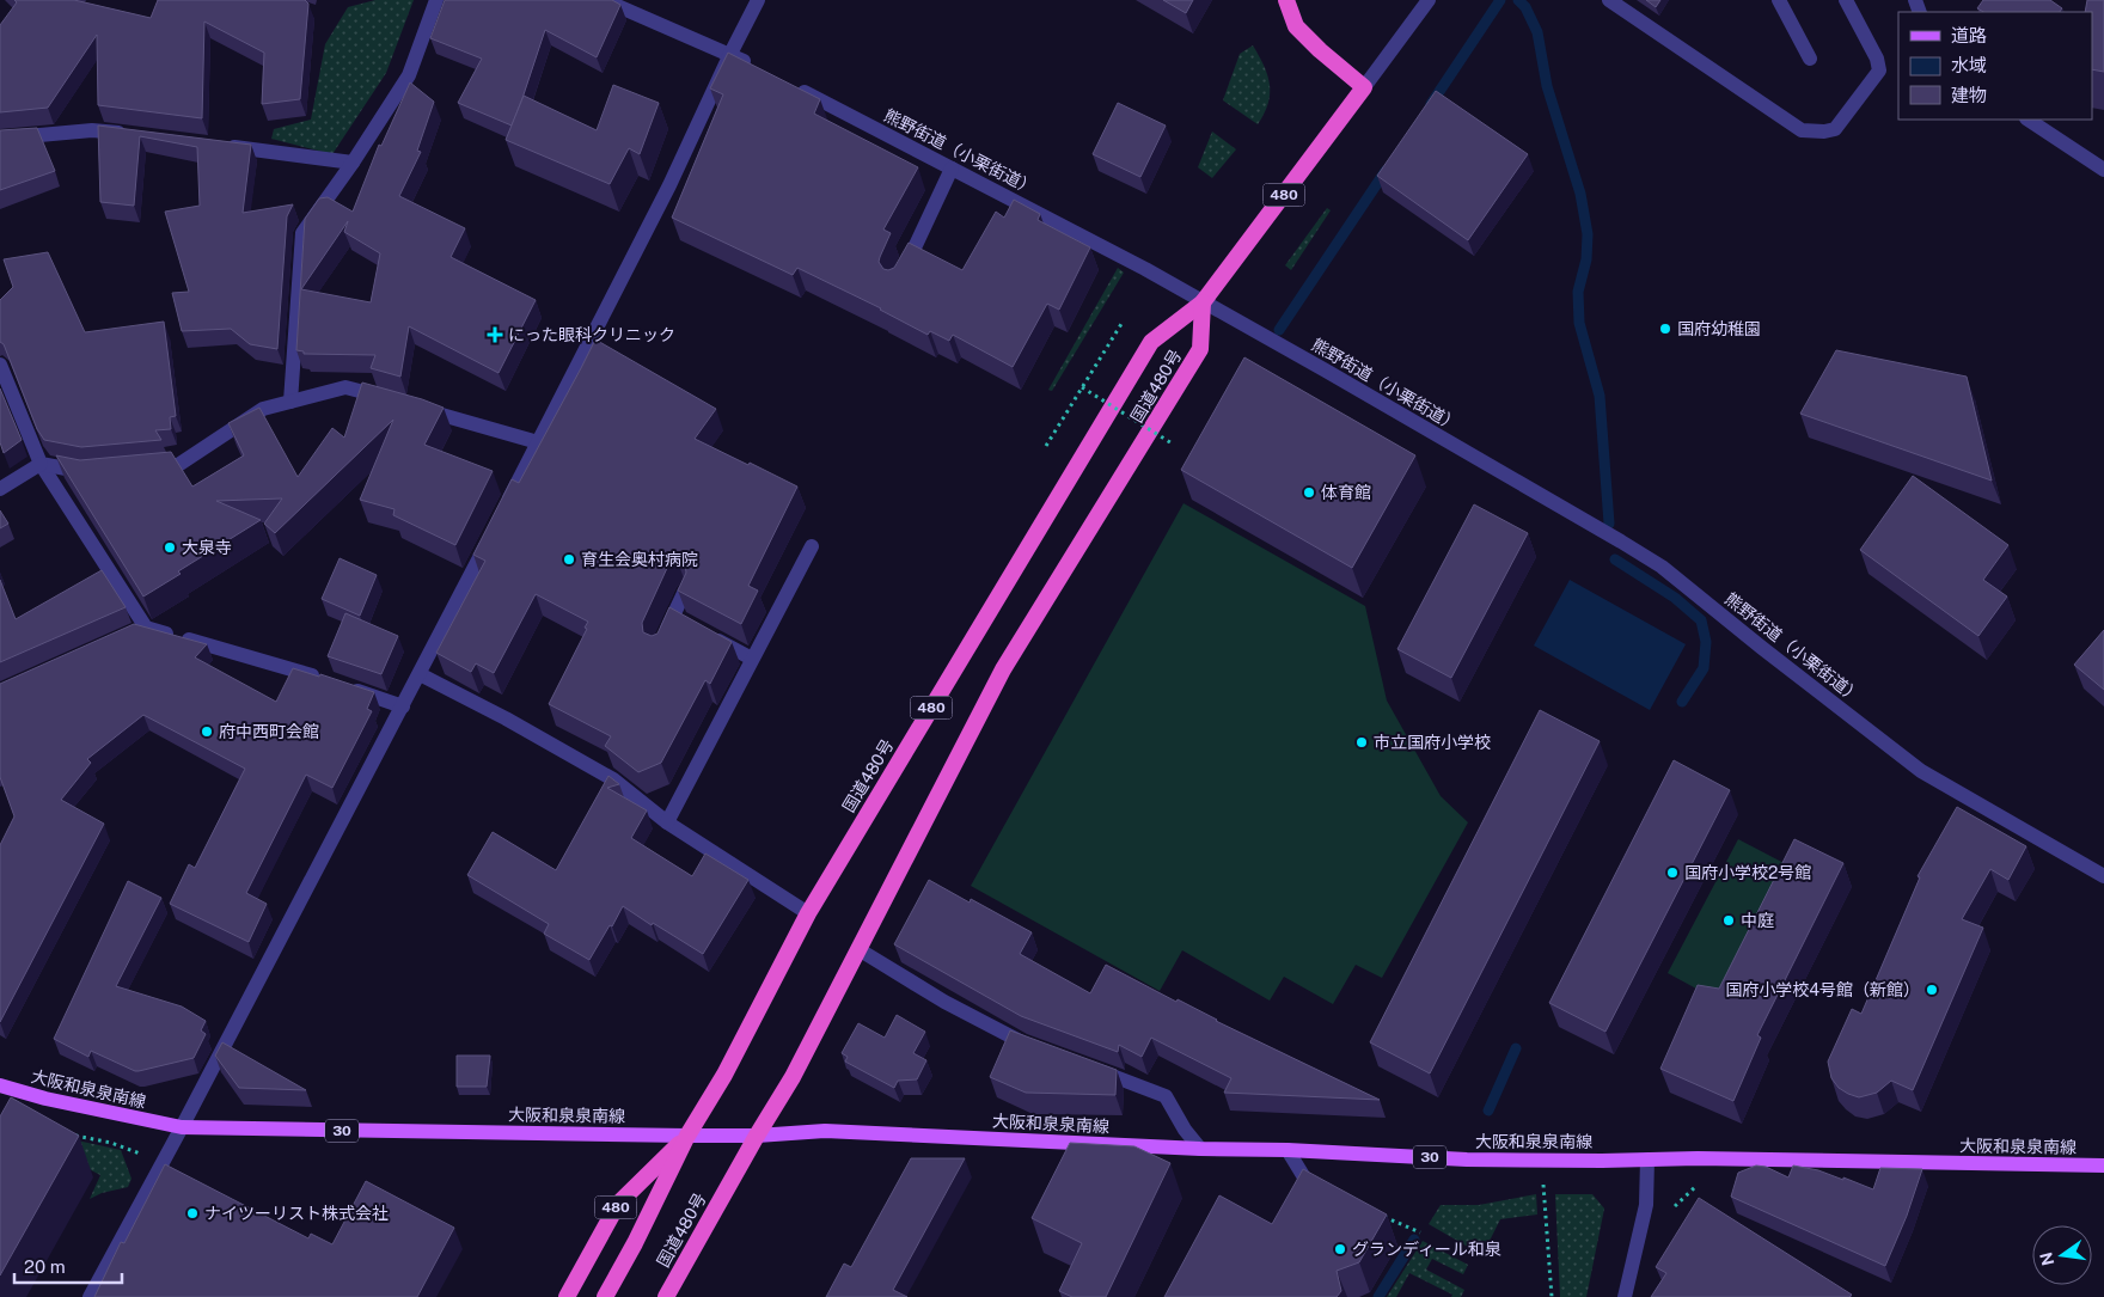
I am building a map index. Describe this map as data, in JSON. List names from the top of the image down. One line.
{"streets":{"highway":["480","国道480号"],"main road":["大阪和泉泉南線","30"],"street":["熊野街道（小栗街道）"]},"crossings":[["熊野街道（小栗街道）","国道480号"],["480","国道480号"],["480","大阪和泉泉南線"],["国道480号","大阪和泉泉南線"]],"places":{"other":["国府幼稚園","体育館","大泉寺","育生会奥村病院","府中西町会館","市立国府小学校","国府小学校2号館","中庭","国府小学校4号館（新館）","ナイツーリスト株式会社","グランディール和泉"],"health":["にった眼科クリニック"]},"legend":["道路","水域","建物"],"scale_bar":"20 m","north":"left"}
